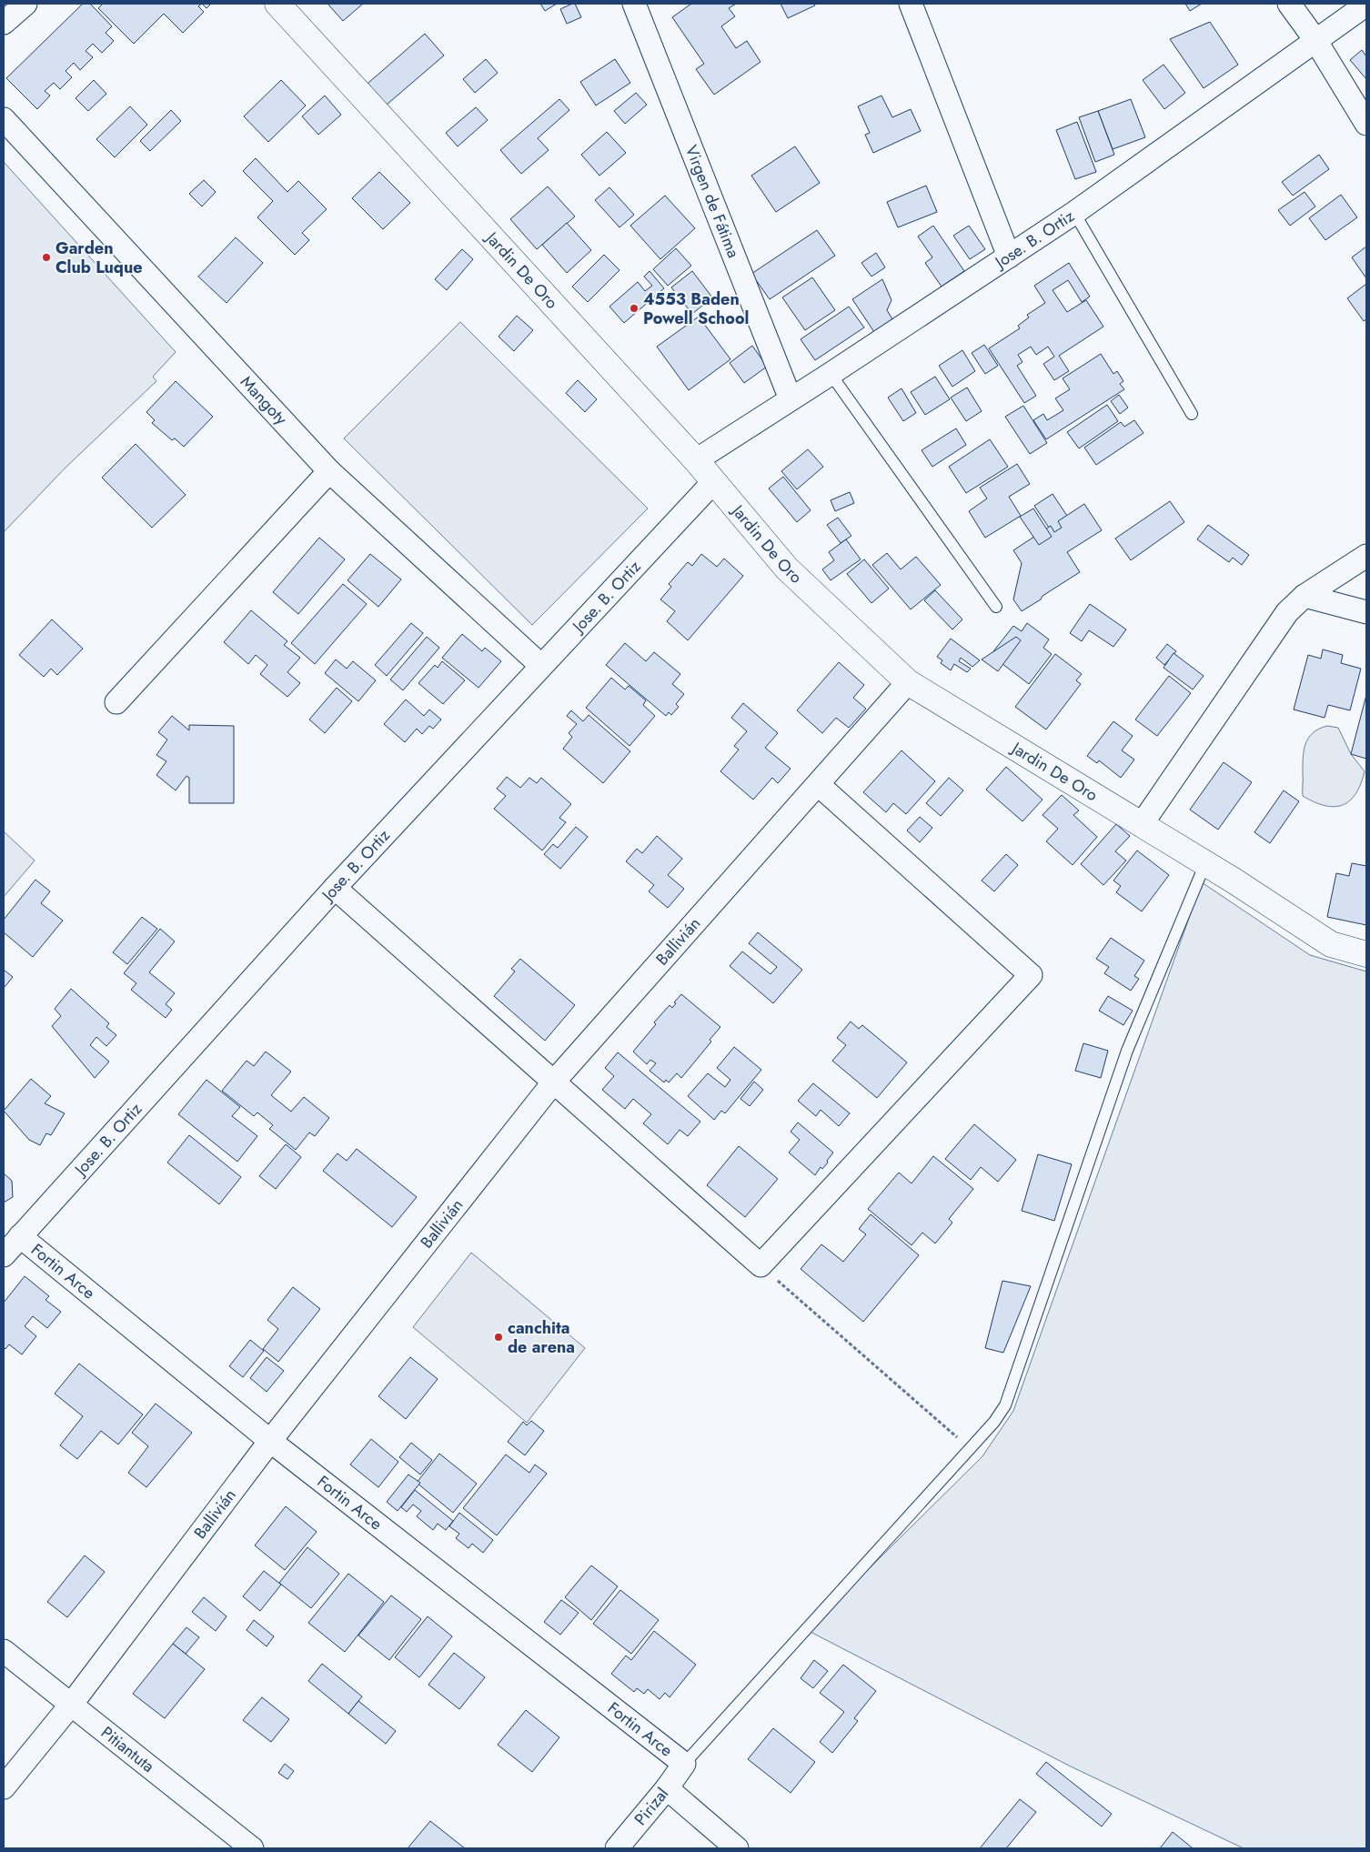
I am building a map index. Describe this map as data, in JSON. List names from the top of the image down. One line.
{"streets":{"street":["Virgen de Fátima","Jose. B. Ortiz","Jardin De Oro","Mangoty","Ballivián","Fortin Arce","Pitiantuta","Pirizal"]},"crossings":[["Virgen de Fátima","Jose. B. Ortiz"],["Jose. B. Ortiz","Jardin De Oro"],["Jose. B. Ortiz","Mangoty"],["Jose. B. Ortiz","Fortin Arce"],["Jardin De Oro","Ballivián"],["Ballivián","Fortin Arce"],["Ballivián","Pitiantuta"],["Fortin Arce","Pirizal"]],"places":["Garden Club Luque","4553 Baden Powell School","canchita de arena"]}
